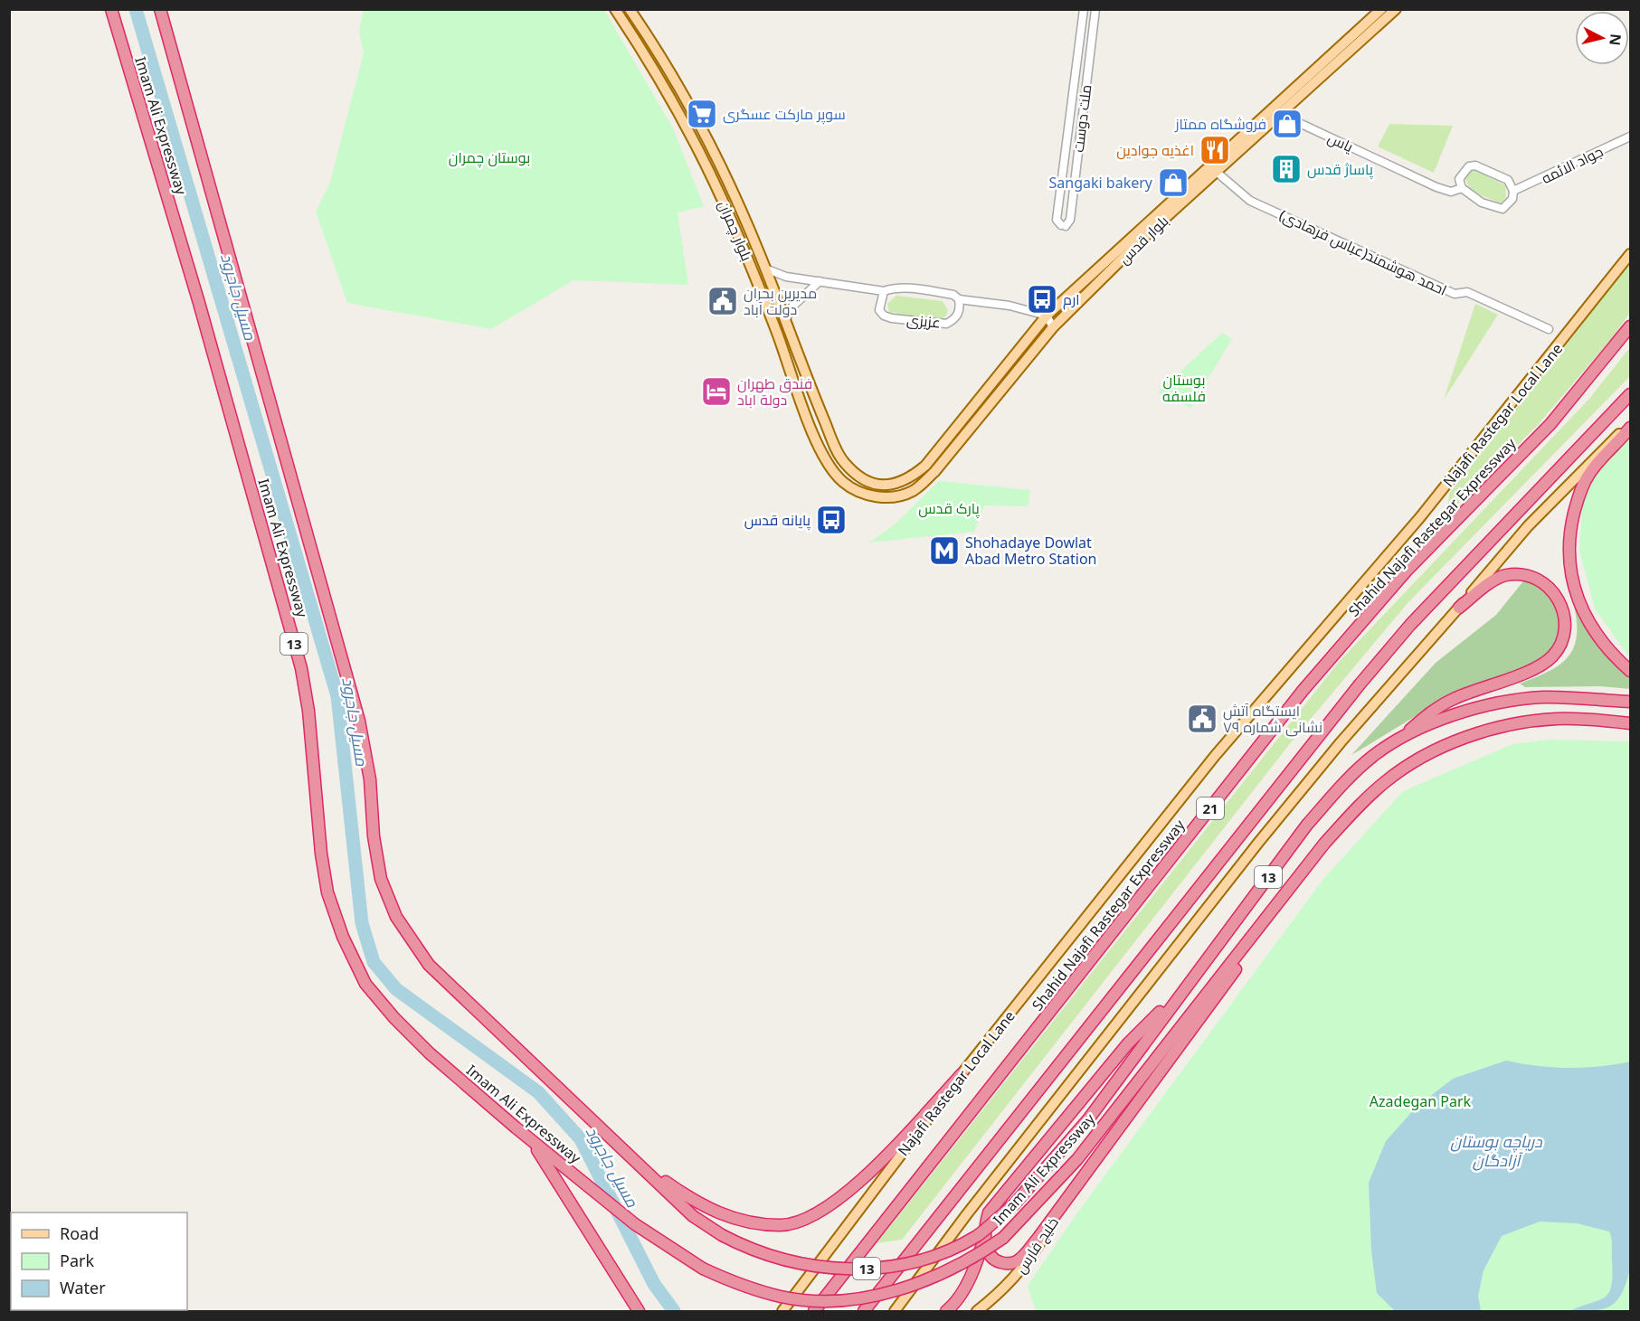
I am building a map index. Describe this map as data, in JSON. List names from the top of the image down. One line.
{"streets":{"highway":["Imam Ali Expressway","Shahid Najafi Rastegar Expressway","13","21"],"main road":["بلوار چمران","بلوار قدس","Najafi Rastegar Local Lane","خلیج فارس"],"street":["ملت دوست","یاس","جواد الائمه","احمد هوشمند(عباس فرهادی)","عزیزی"]},"crossings":[["یاس","بلوار قدس"],["بلوار چمران","بلوار قدس"],["بلوار قدس","احمد هوشمند(عباس فرهادی)"]],"water":["مسیل جاجرود","دریاچه بوستان آزادگان"],"parks":["بوستان چمران","بوستان فلسفه","پارک قدس","Azadegan Park"],"places":{"supermarket":["سوپر مارکت عسگری"],"shop":["فروشگاه ممتاز","Sangaki bakery"],"restaurant":["اغذیه جوادین"],"building":["پاساژ قدس"],"bus stop":["ارم","پایانه قدس"],"public building":["مدیرین بحران دولت آباد","ایستگاه آتش نشانی شماره ۷۹"],"hotel":["فندق طهران دولة اباد"],"metro station":["Shohadaye Dowlat Abad Metro Station"]},"legend":["Road","Park","Water"],"north":"right"}
